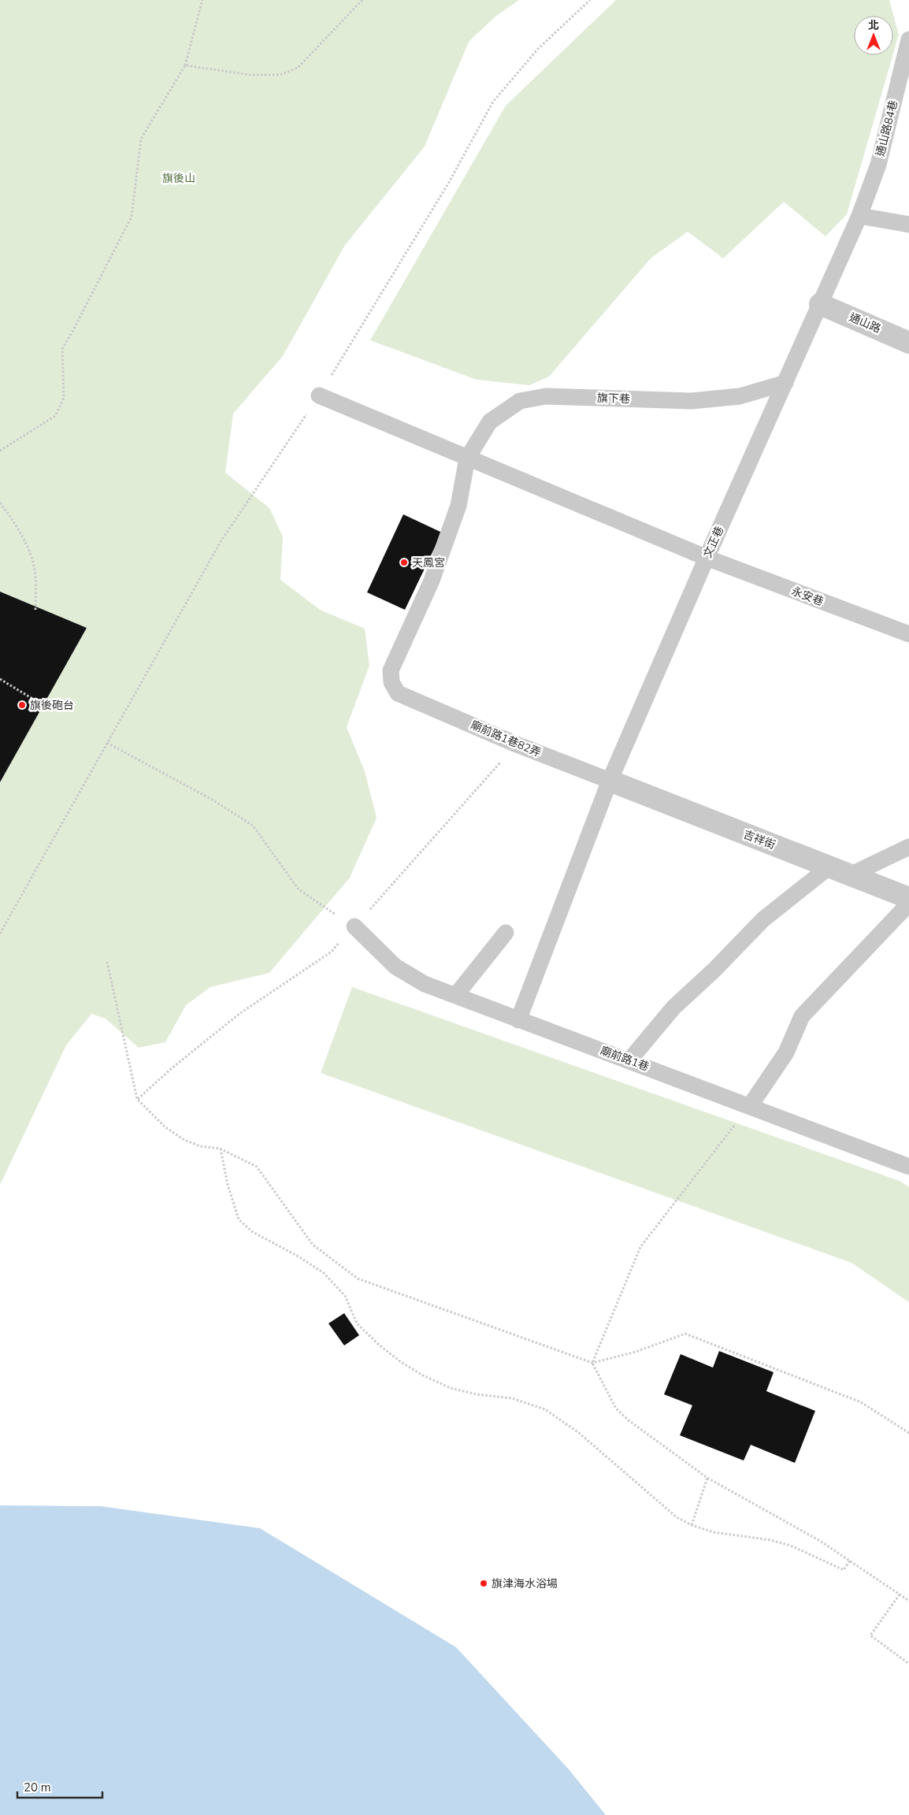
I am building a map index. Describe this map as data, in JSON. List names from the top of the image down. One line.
{"streets":{"street":["通山路","吉祥街"],"lane":["通山路84巷","旗下巷","文正巷","永安巷","廟前路1巷82弄","廟前路1巷"]},"crossings":[["通山路84巷","通山路"],["通山路84巷","文正巷"],["通山路","文正巷"],["旗下巷","文正巷"],["旗下巷","廟前路1巷82弄"],["文正巷","永安巷"],["文正巷","廟前路1巷82弄"],["文正巷","吉祥街"],["廟前路1巷82弄","吉祥街"]],"parks":["旗後山"],"places":["天鳳宮","旗後砲台","旗津海水浴場"],"scale_bar":"20 m","north":"top"}
